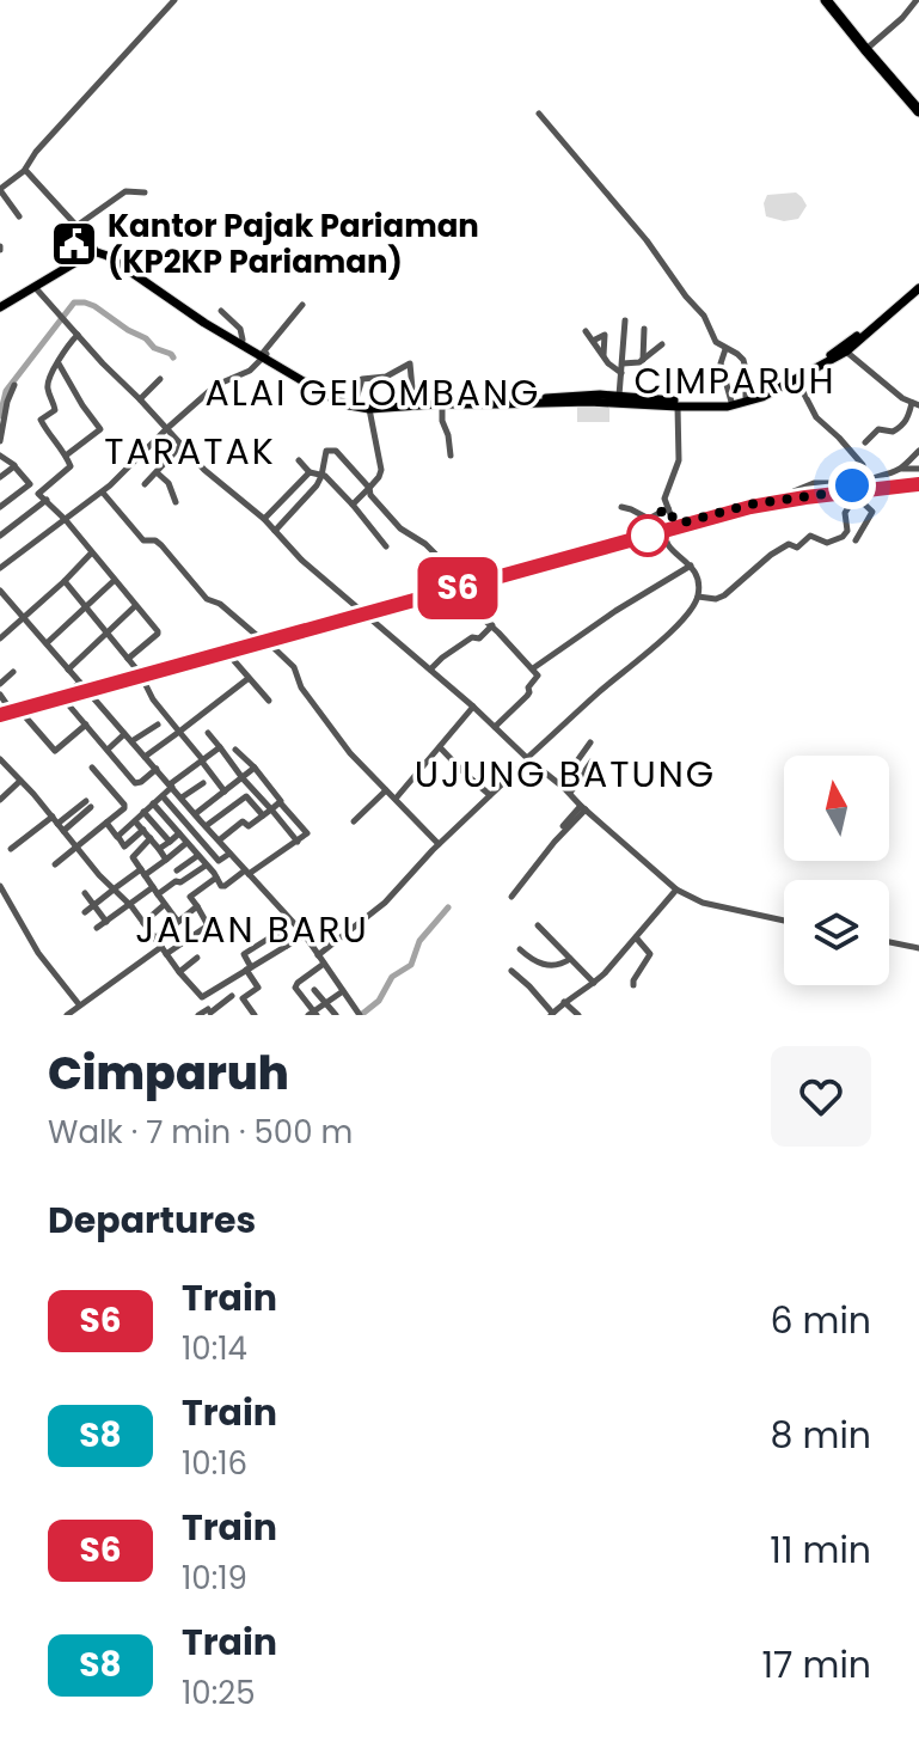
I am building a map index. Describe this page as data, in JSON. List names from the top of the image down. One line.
{"districts":["CIMPARUH","ALAI GELOMBANG","TARATAK","UJUNG BATUNG","JALAN BARU"],"places":{"public building":["Kantor Pajak Pariaman (KP2KP Pariaman)"]},"north":"top","page":{"on_map":"S6","heading":[["Cimparuh","Walk · 7 min · 500 m"],"Departures"],"list":[{"mark":"S6","name":"Train","note":"10:14","value":"6 min"},{"mark":"S8","name":"Train","note":"10:16","value":"8 min"},{"mark":"S6","name":"Train","note":"10:19","value":"11 min"},{"mark":"S8","name":"Train","note":"10:25","value":"17 min"}]}}
